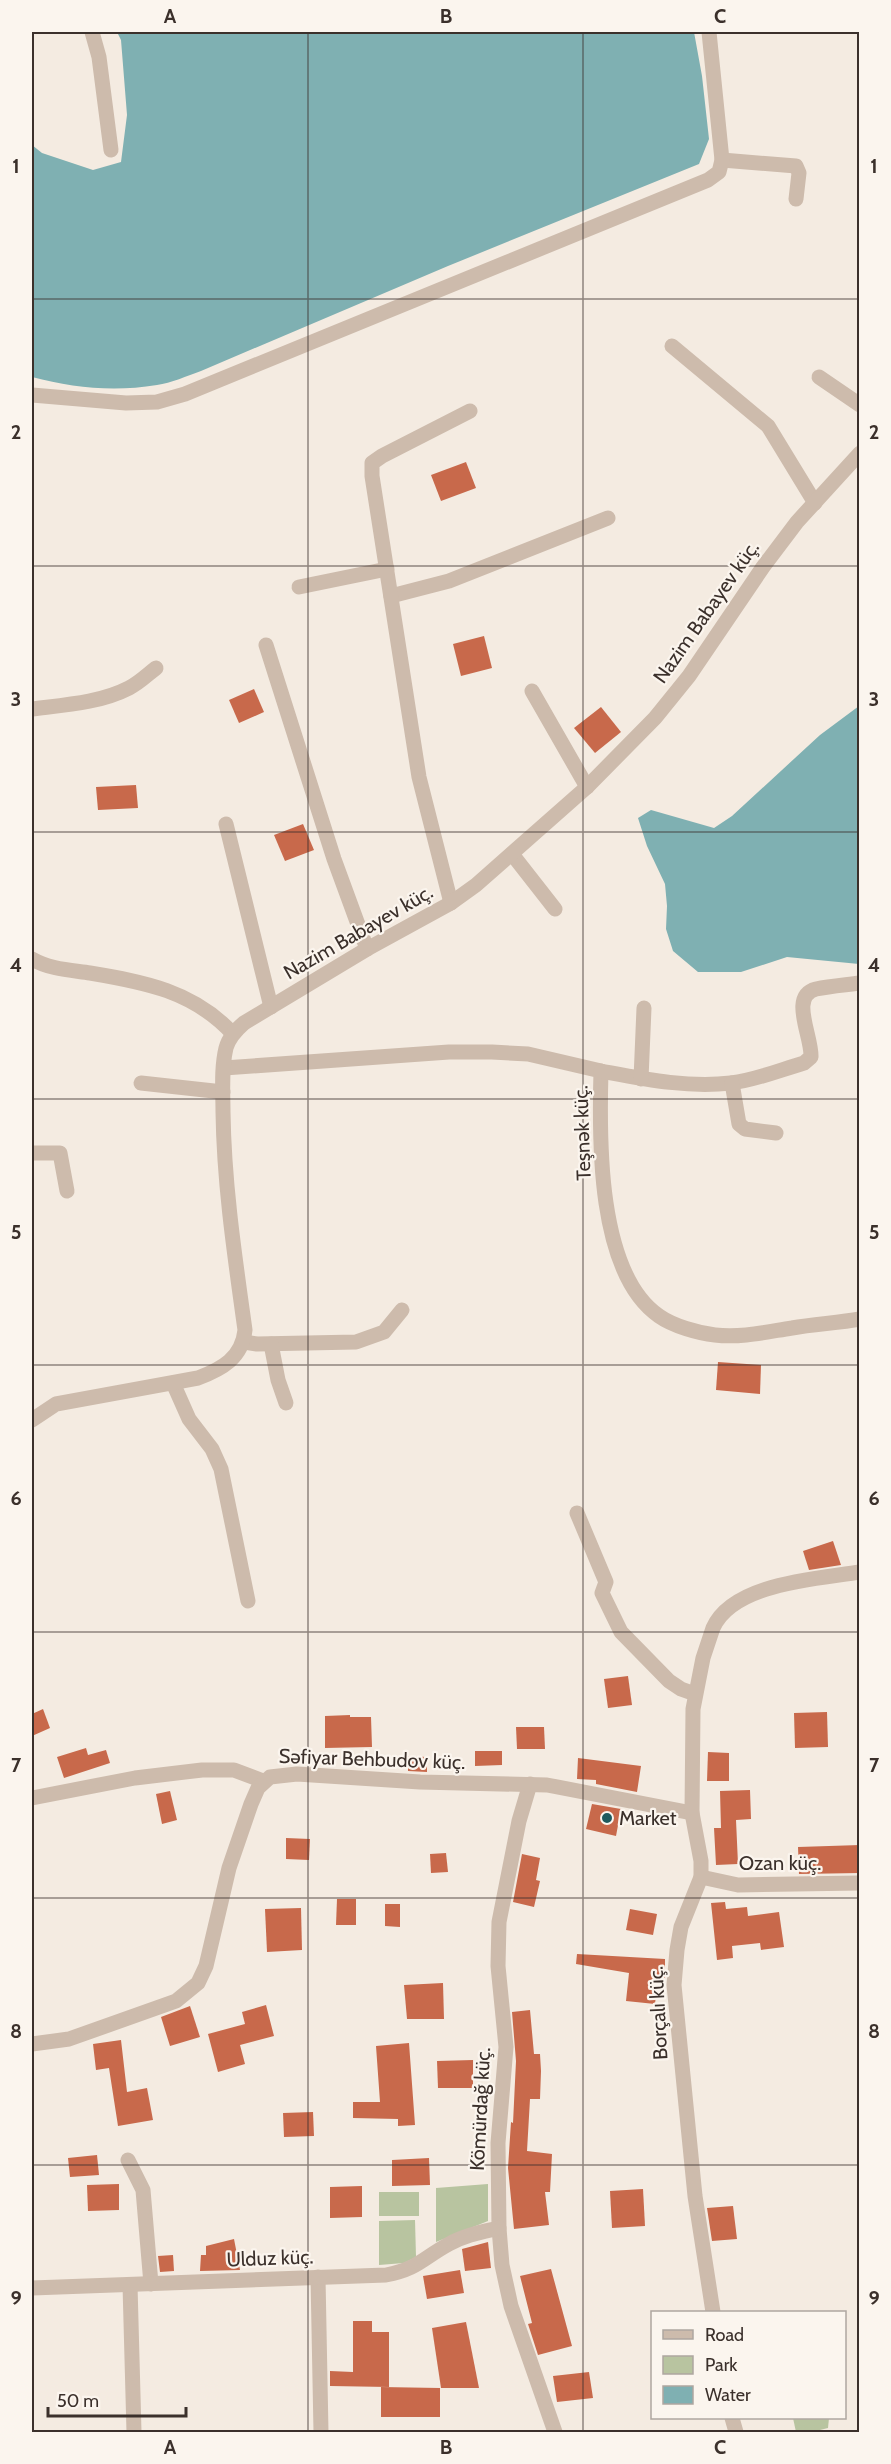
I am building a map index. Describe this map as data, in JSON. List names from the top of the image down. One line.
{"streets":{"street":["Nazim Babayev küç.","Teşnək küç.","Səfiyar Behbudov küç.","Ozan küç.","Borçalı küç.","Kömürdağ küç.","Ulduz küç."]},"crossings":[["Səfiyar Behbudov küç.","Borçalı küç."],["Səfiyar Behbudov küç.","Kömürdağ küç."],["Ozan küç.","Borçalı küç."],["Kömürdağ küç.","Ulduz küç."]],"places":["Market"],"legend":["Road","Park","Water"],"scale_bar":"50 m","grid":{"columns":["A","B","C"],"rows":["1","2","3","4","5","6","7","8","9"]}}
